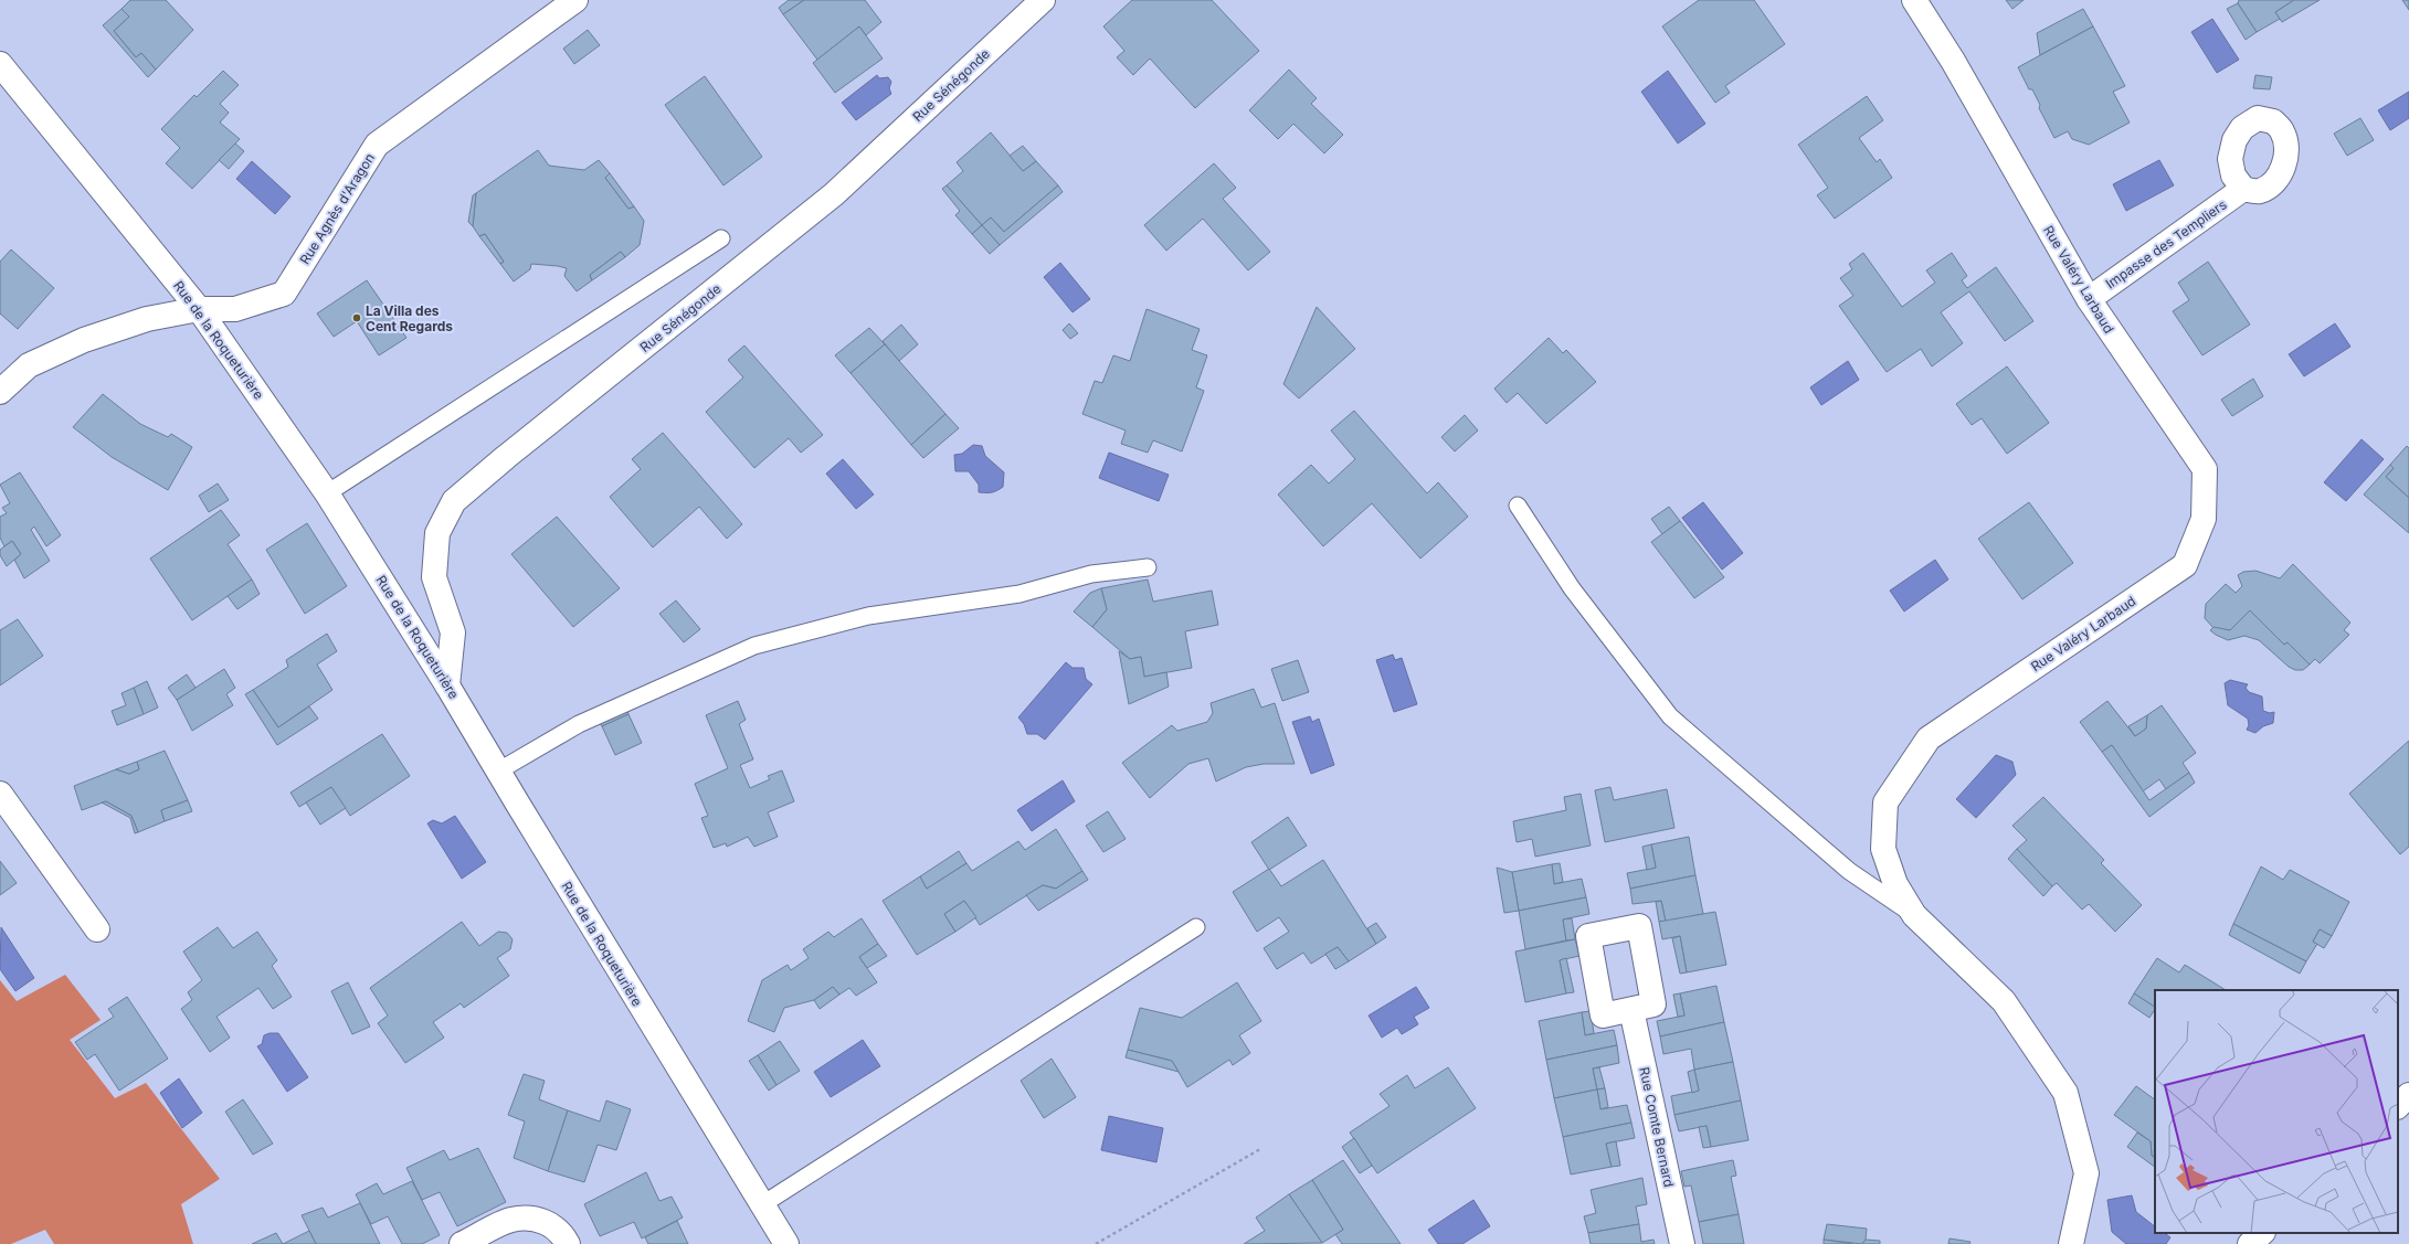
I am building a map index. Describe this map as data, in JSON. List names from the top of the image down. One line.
{"streets":{"street":["Rue Sénégonde","Rue Agnès d'Aragon","Impasse des Templiers","Rue Valéry Larbaud","Rue de la Roqueturière","Rue Comte Bernard"]},"crossings":[["Rue Sénégonde","Rue de la Roqueturière"],["Rue Agnès d'Aragon","Rue de la Roqueturière"],["Impasse des Templiers","Rue Valéry Larbaud"]],"places":["La Villa des Cent Regards"]}
